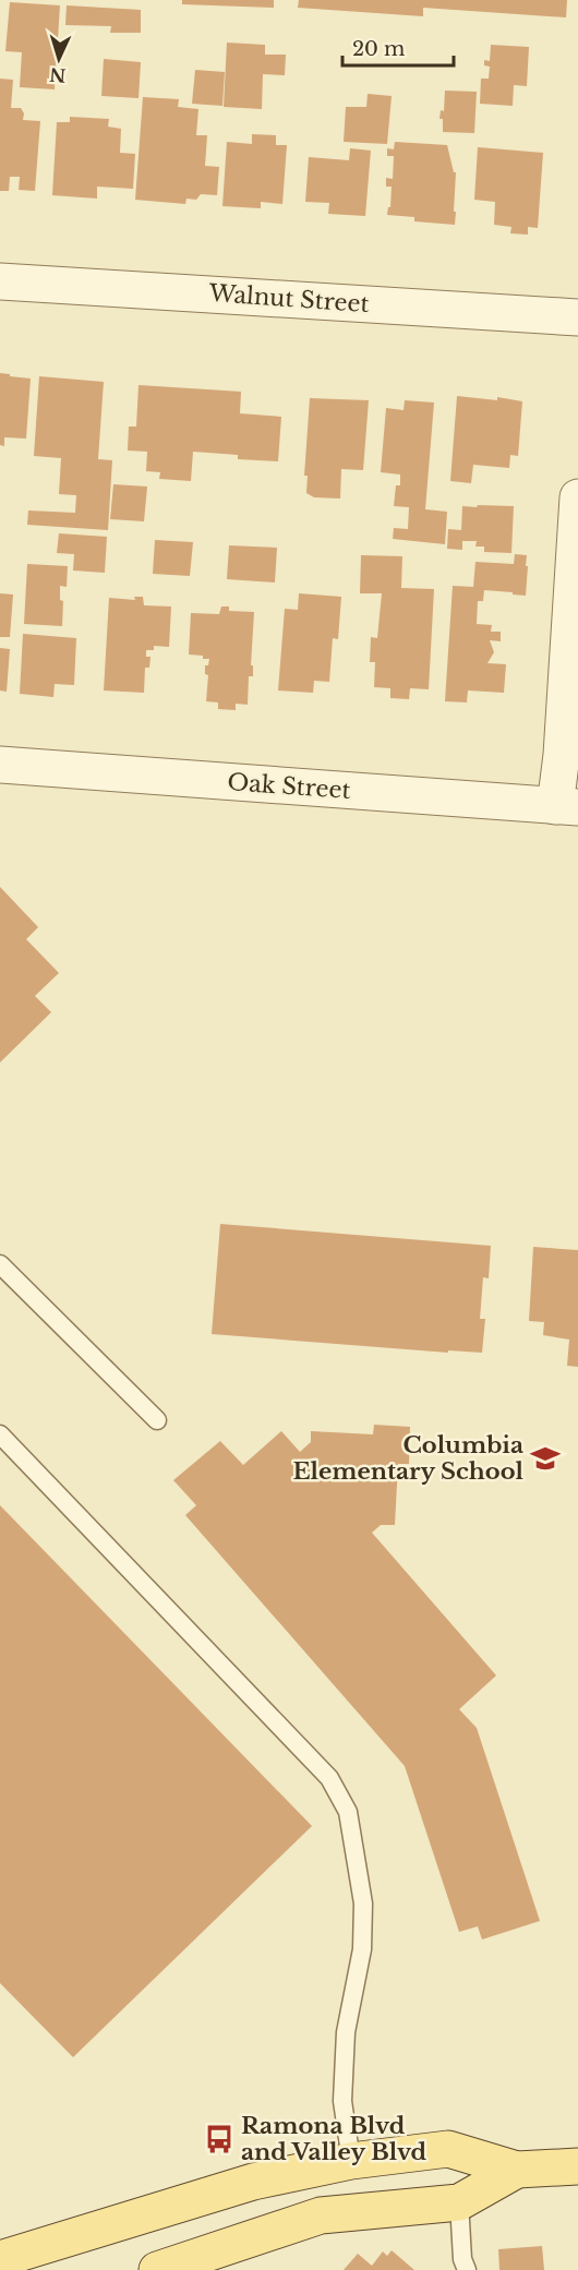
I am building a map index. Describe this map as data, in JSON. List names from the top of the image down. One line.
{"streets":{"street":["Walnut Street","Oak Street"]},"places":{"school or university":["Columbia Elementary School"],"bus stop":["Ramona Blvd and Valley Blvd"]},"scale_bar":"20 m","north":"bottom"}
